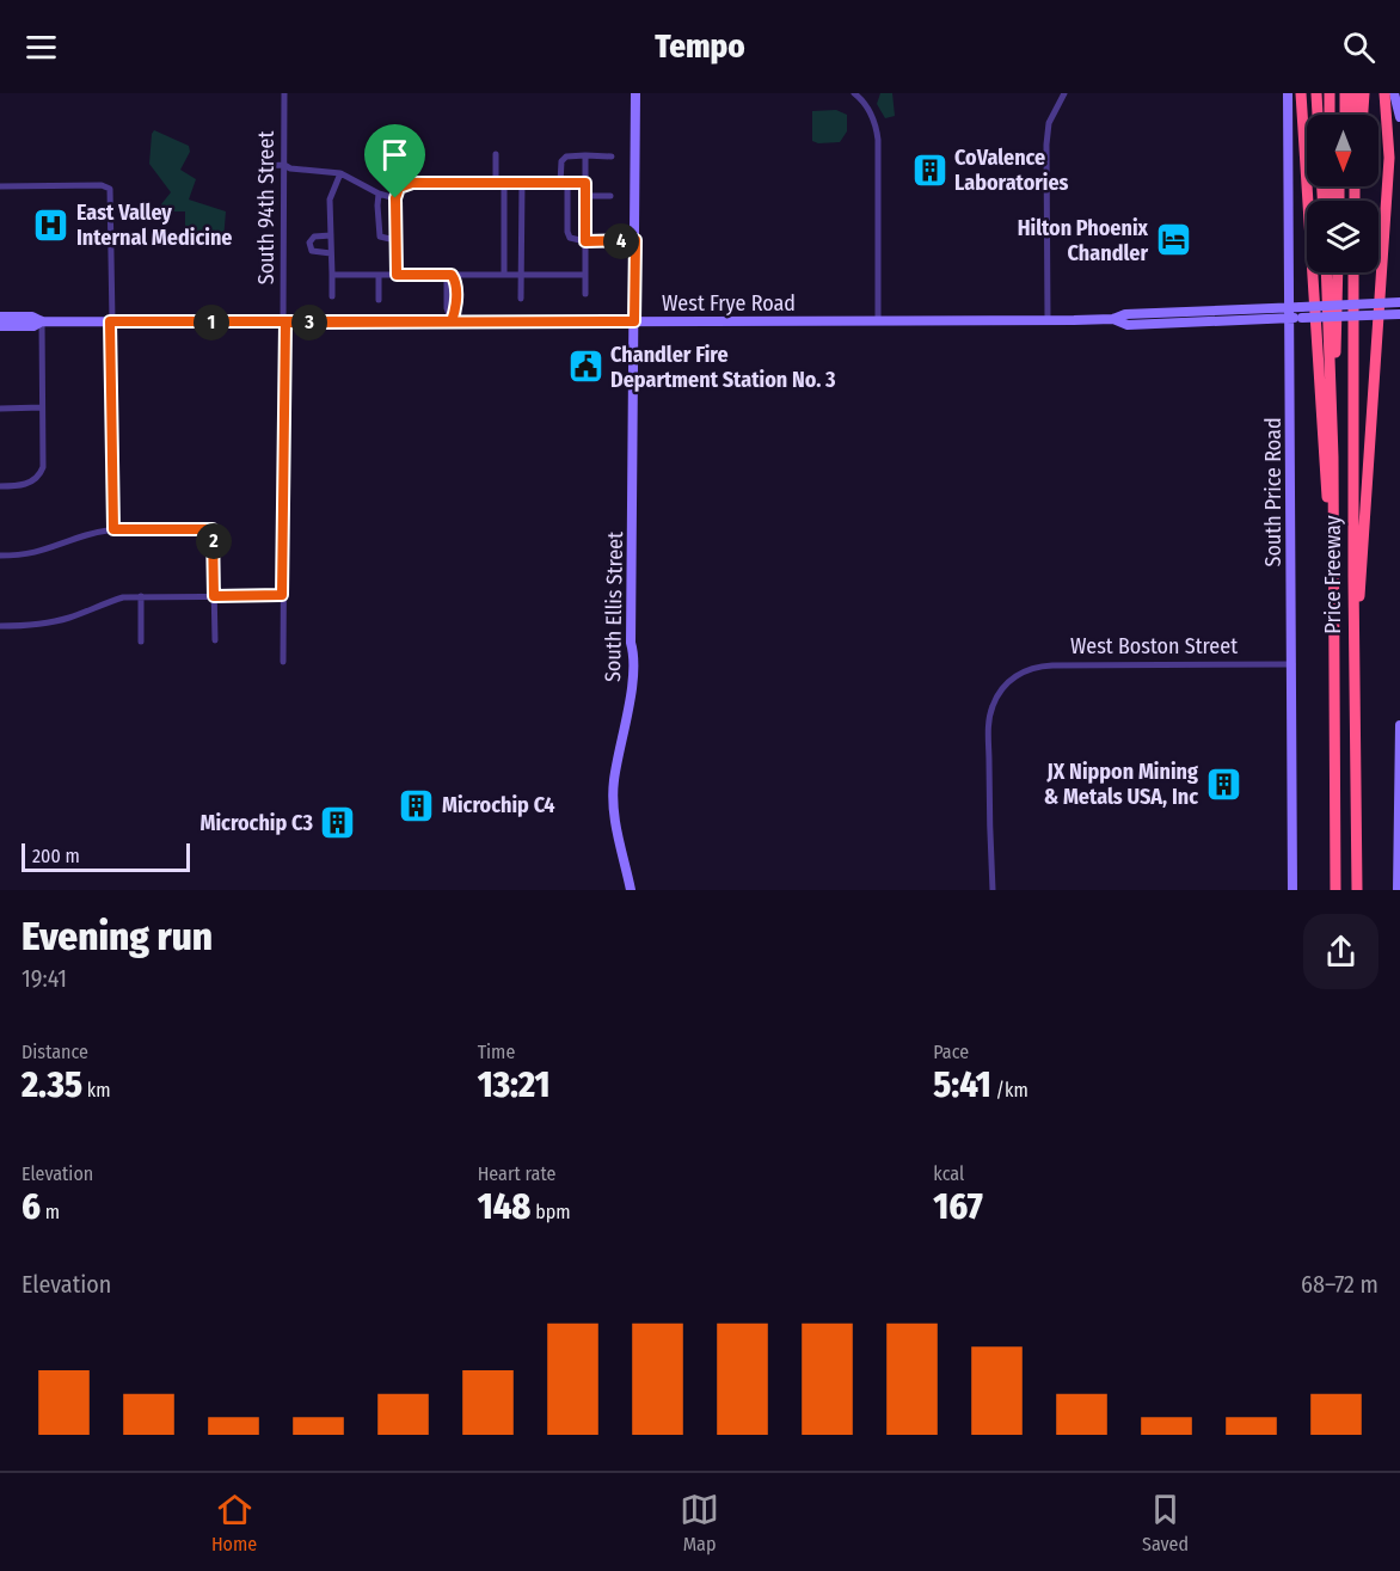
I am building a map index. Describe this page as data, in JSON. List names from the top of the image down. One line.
{"streets":{"highway":["Price Freeway"],"street":["South 94th Street","West Frye Road","South Price Road","South Ellis Street","West Boston Street"]},"crossings":[["South 94th Street","West Frye Road"],["West Frye Road","South Price Road"],["West Frye Road","South Ellis Street"],["South Price Road","West Boston Street"]],"places":{"building":["CoValence Laboratories","JX Nippon Mining & Metals USA, Inc","Microchip C4","Microchip C3"],"hospital":["East Valley Internal Medicine"],"hotel":["Hilton Phoenix Chandler"],"public building":["Chandler Fire Department Station No. 3"]},"scale_bar":"200 m","north":"bottom","page":{"header":"Tempo","pins":["4","1","3","2"],"scale":"200 m","heading":["Evening run","19:41"],"stats":[["Distance","2.35 km"],["Time","13:21"],["Pace","5:41 /km"],["Elevation","6 m"],["Heart rate","148 bpm"],["kcal","167"]],"chart":["Elevation","68–72 m"],"tabs":["Home","Map","Saved"]}}
